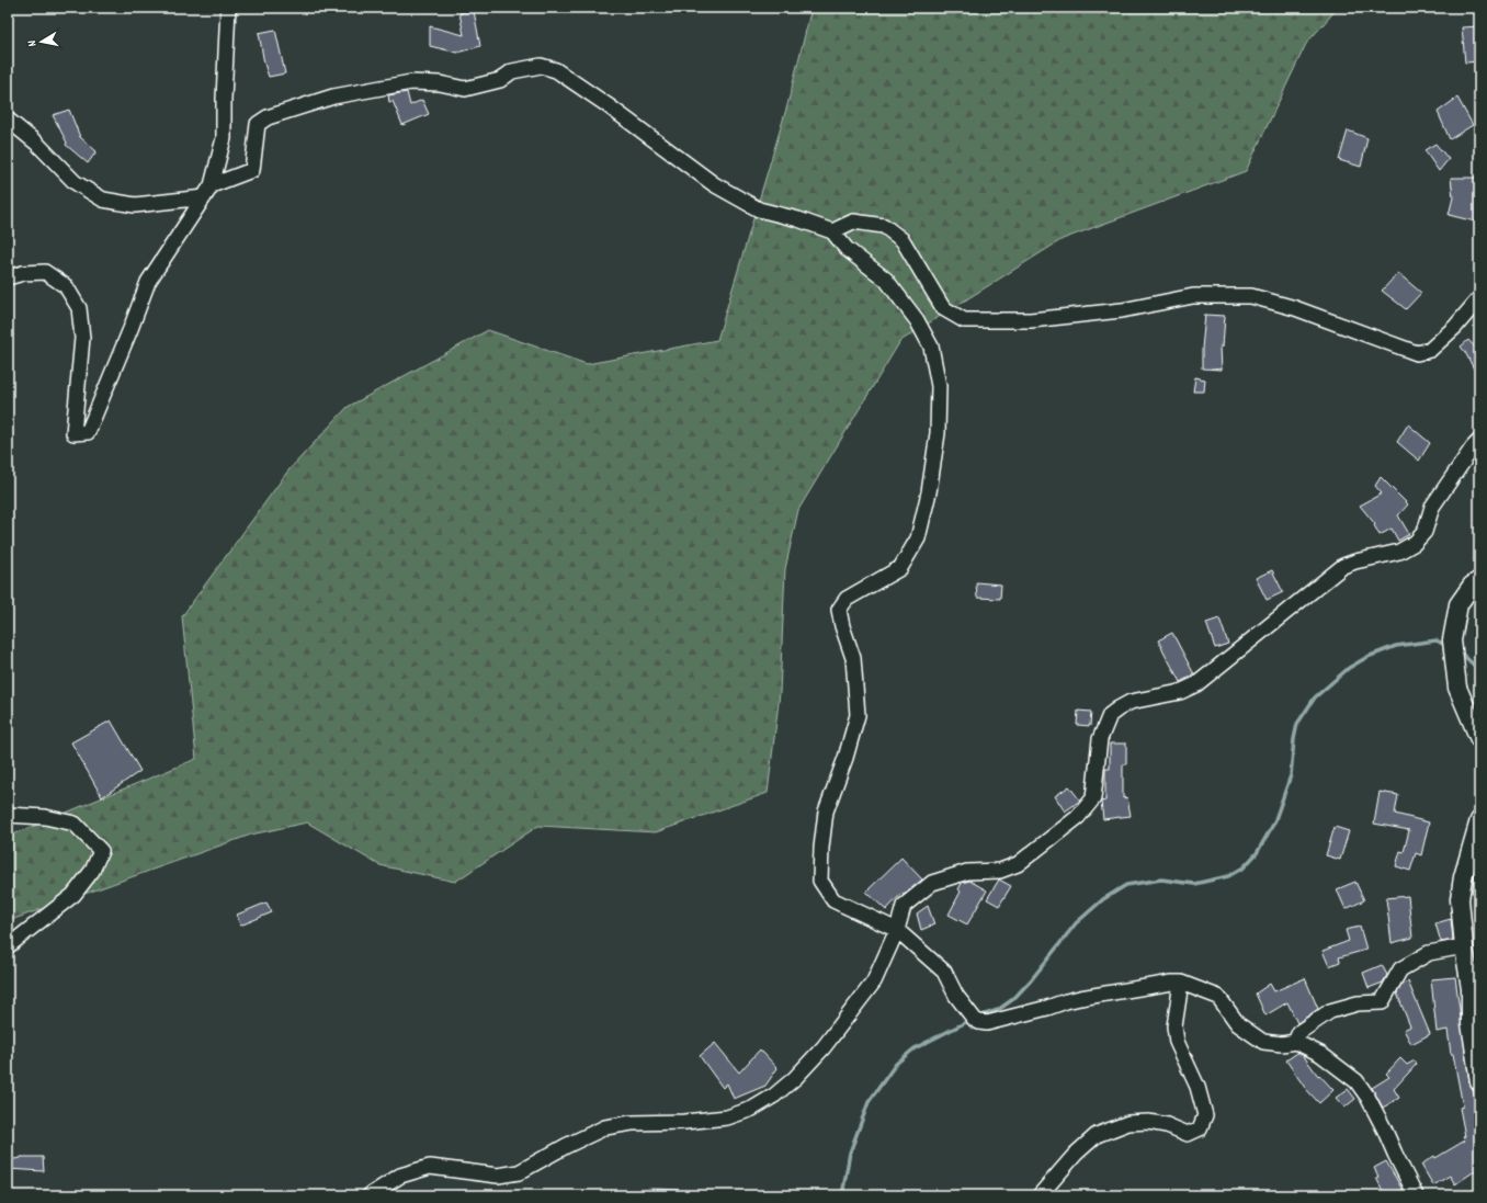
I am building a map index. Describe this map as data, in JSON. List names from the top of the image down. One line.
{"north":"left"}
